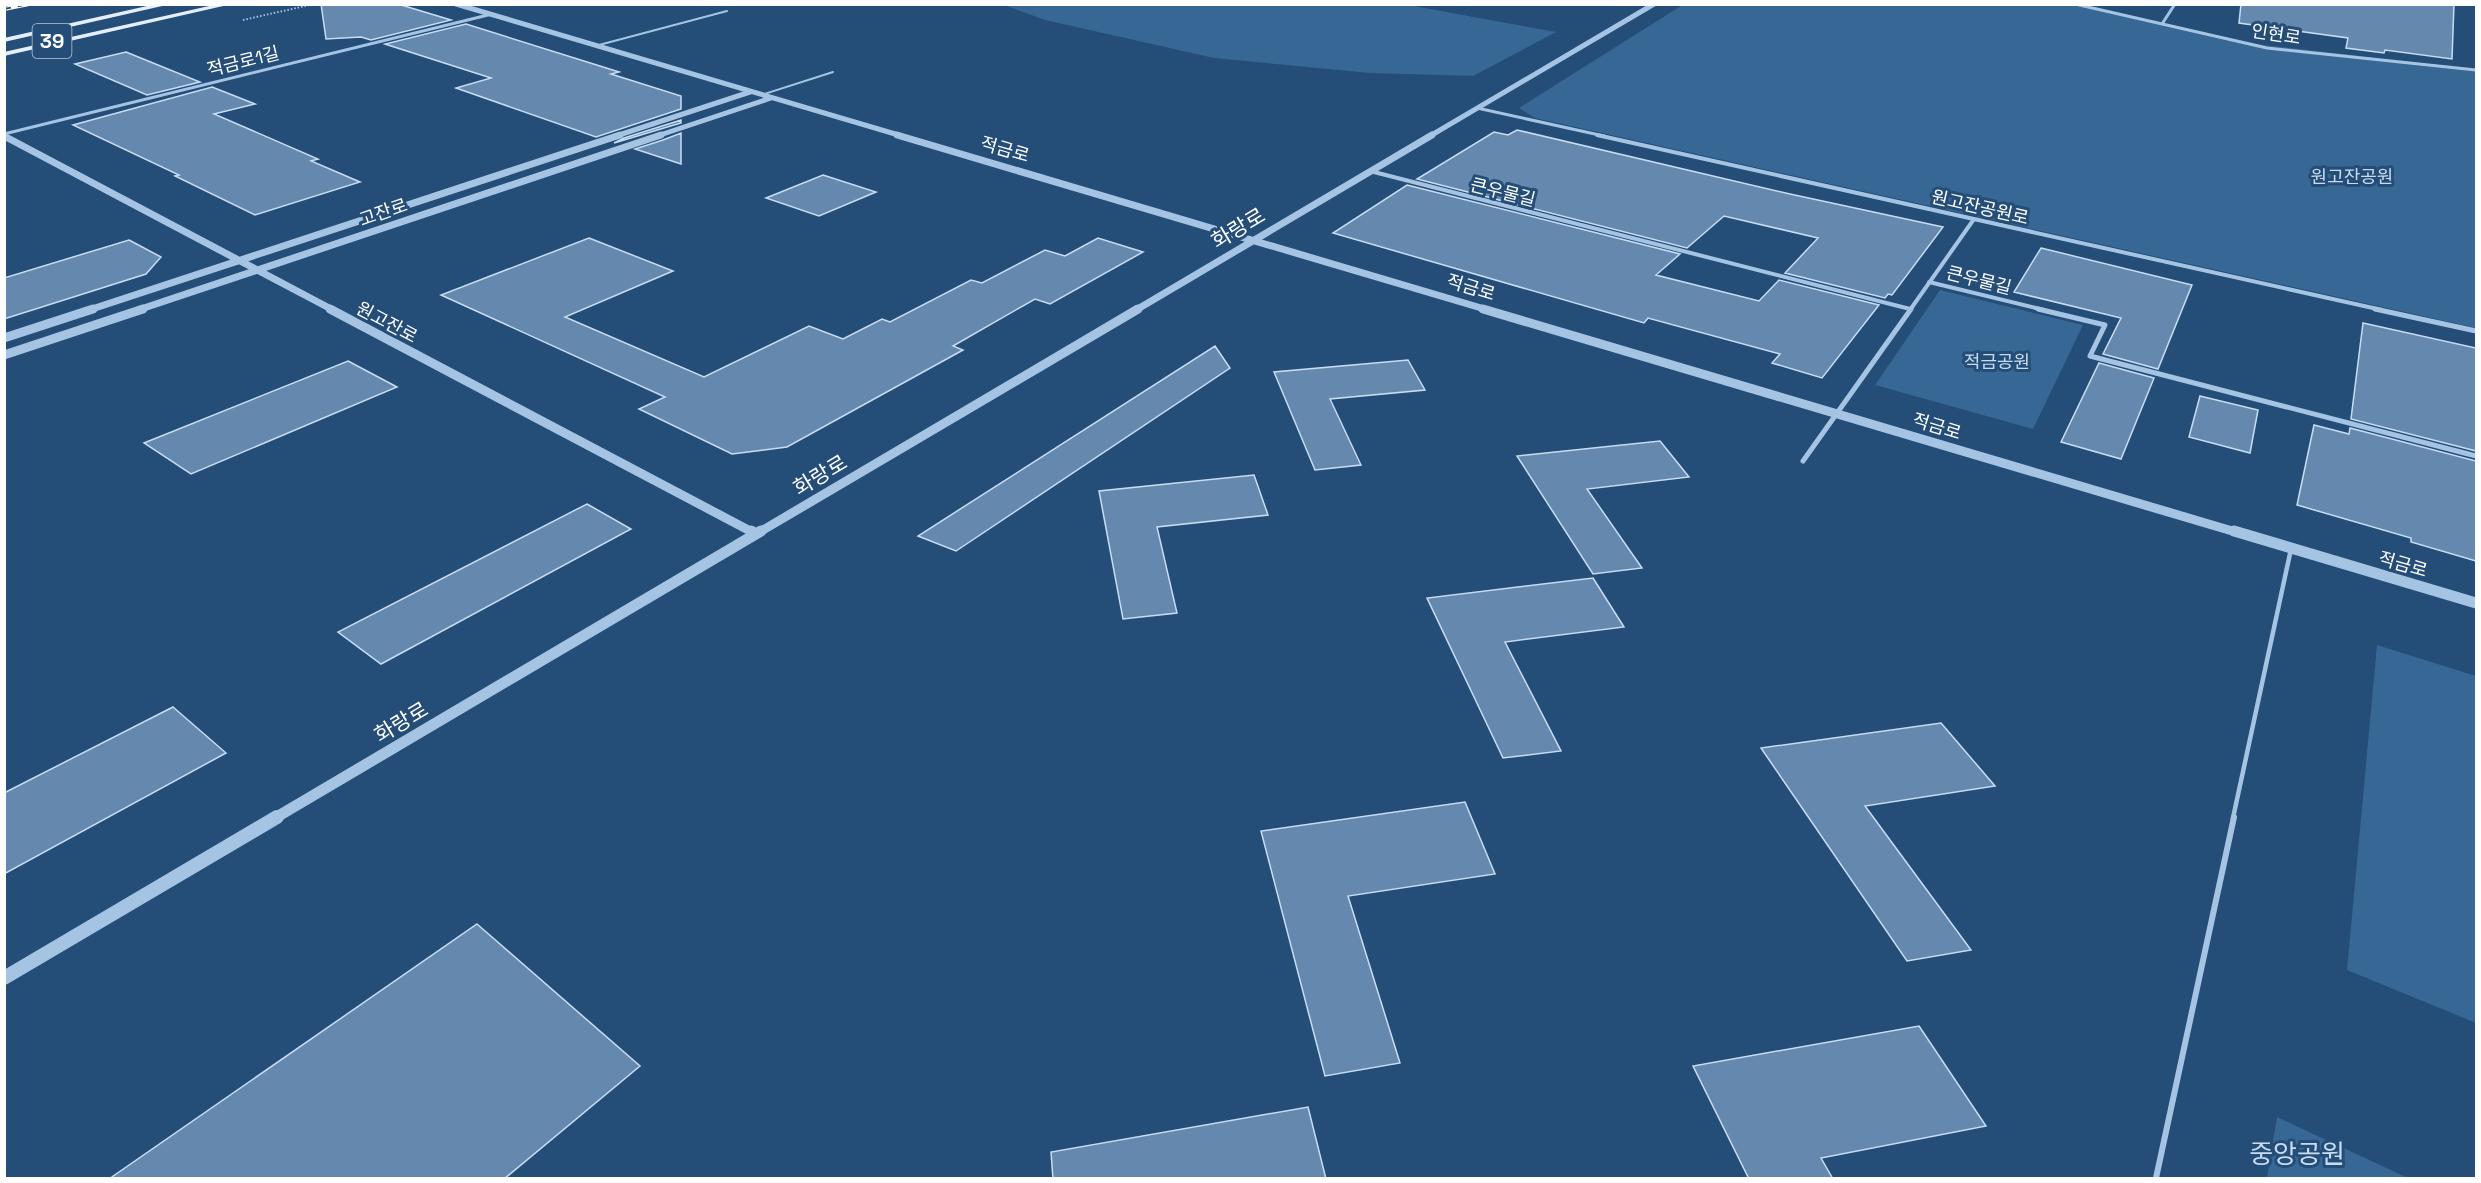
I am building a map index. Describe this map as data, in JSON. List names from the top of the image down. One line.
{"streets":{"main road":["39"],"street":["인현로","적금로1길","적금로","큰우물길","원고잔공원로","고잔로","화랑로","원고잔로"]},"crossings":[["적금로1길","적금로"],["적금로1길","원고잔로"],["적금로","고잔로"],["적금로","화랑로"],["큰우물길","화랑로"],["원고잔공원로","화랑로"],["고잔로","원고잔로"],["화랑로","원고잔로"]],"parks":["원고잔공원","적금공원","중앙공원"]}
